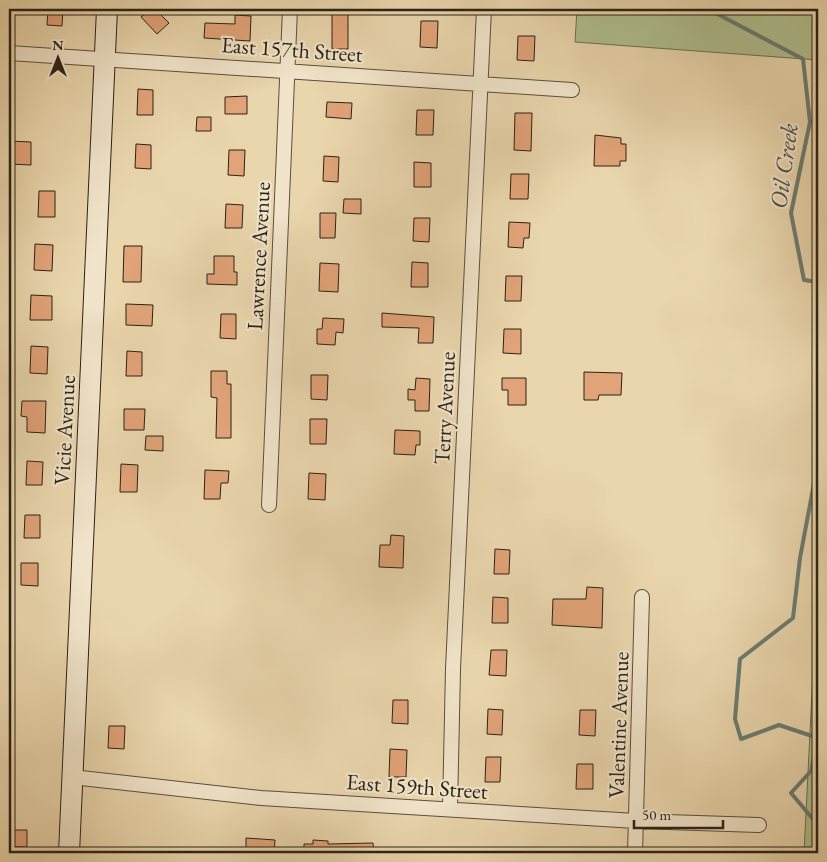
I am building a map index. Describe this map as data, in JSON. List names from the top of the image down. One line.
{"streets":{"street":["East 157th Street","Lawrence Avenue","Terry Avenue","Vicie Avenue","Valentine Avenue","East 159th Street"]},"crossings":[["East 157th Street","Lawrence Avenue"],["East 157th Street","Terry Avenue"],["East 157th Street","Vicie Avenue"],["Terry Avenue","East 159th Street"],["Vicie Avenue","East 159th Street"],["Valentine Avenue","East 159th Street"]],"water":["Oil Creek"],"scale_bar":"50 m","north":"top"}
